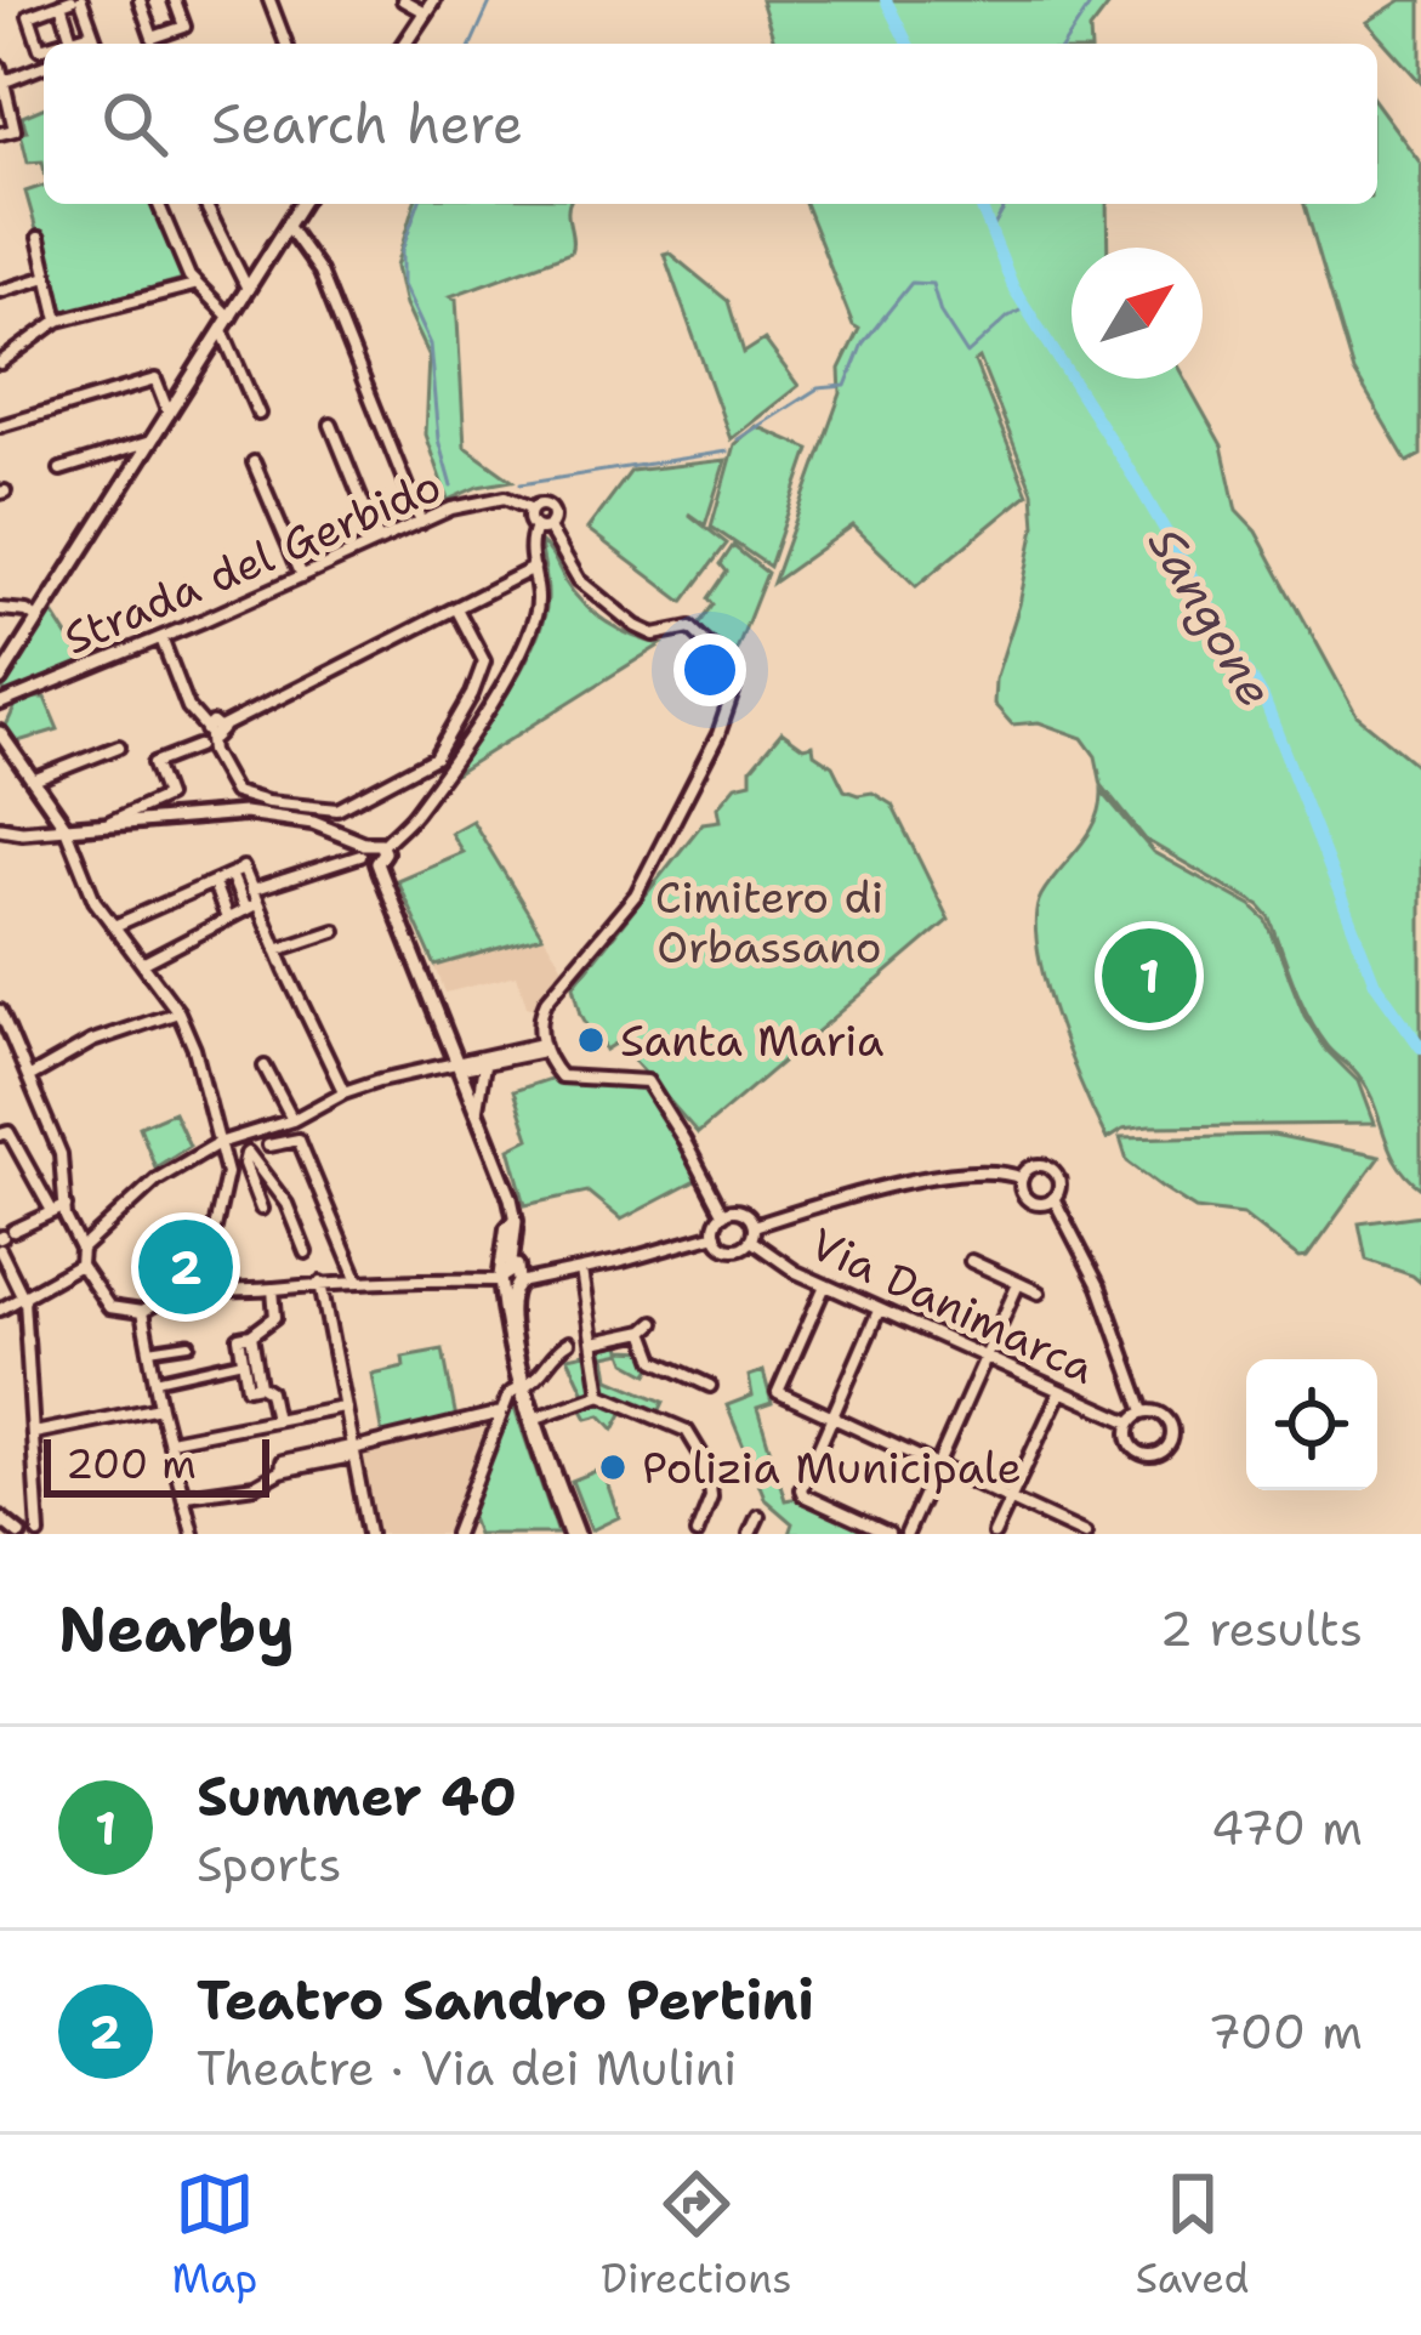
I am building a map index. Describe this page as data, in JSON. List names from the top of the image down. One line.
{"streets":{"street":["Strada del Gerbido","Via Danimarca"]},"water":["Sangone"],"parks":["Cimitero di Orbassano"],"places":["Santa Maria","Polizia Municipale"],"scale_bar":"200 m","north":"top right","page":{"search":"Search here","pins":["1","2"],"scale":"200 m","heading":["Nearby","2 results"],"list":[{"mark":"1","name":"Summer 40","note":"Sports","value":"470 m"},{"mark":"2","name":"Teatro Sandro Pertini","note":"Theatre · Via dei Mulini","value":"700 m"}],"nav":["Map","Directions","Saved"]}}
